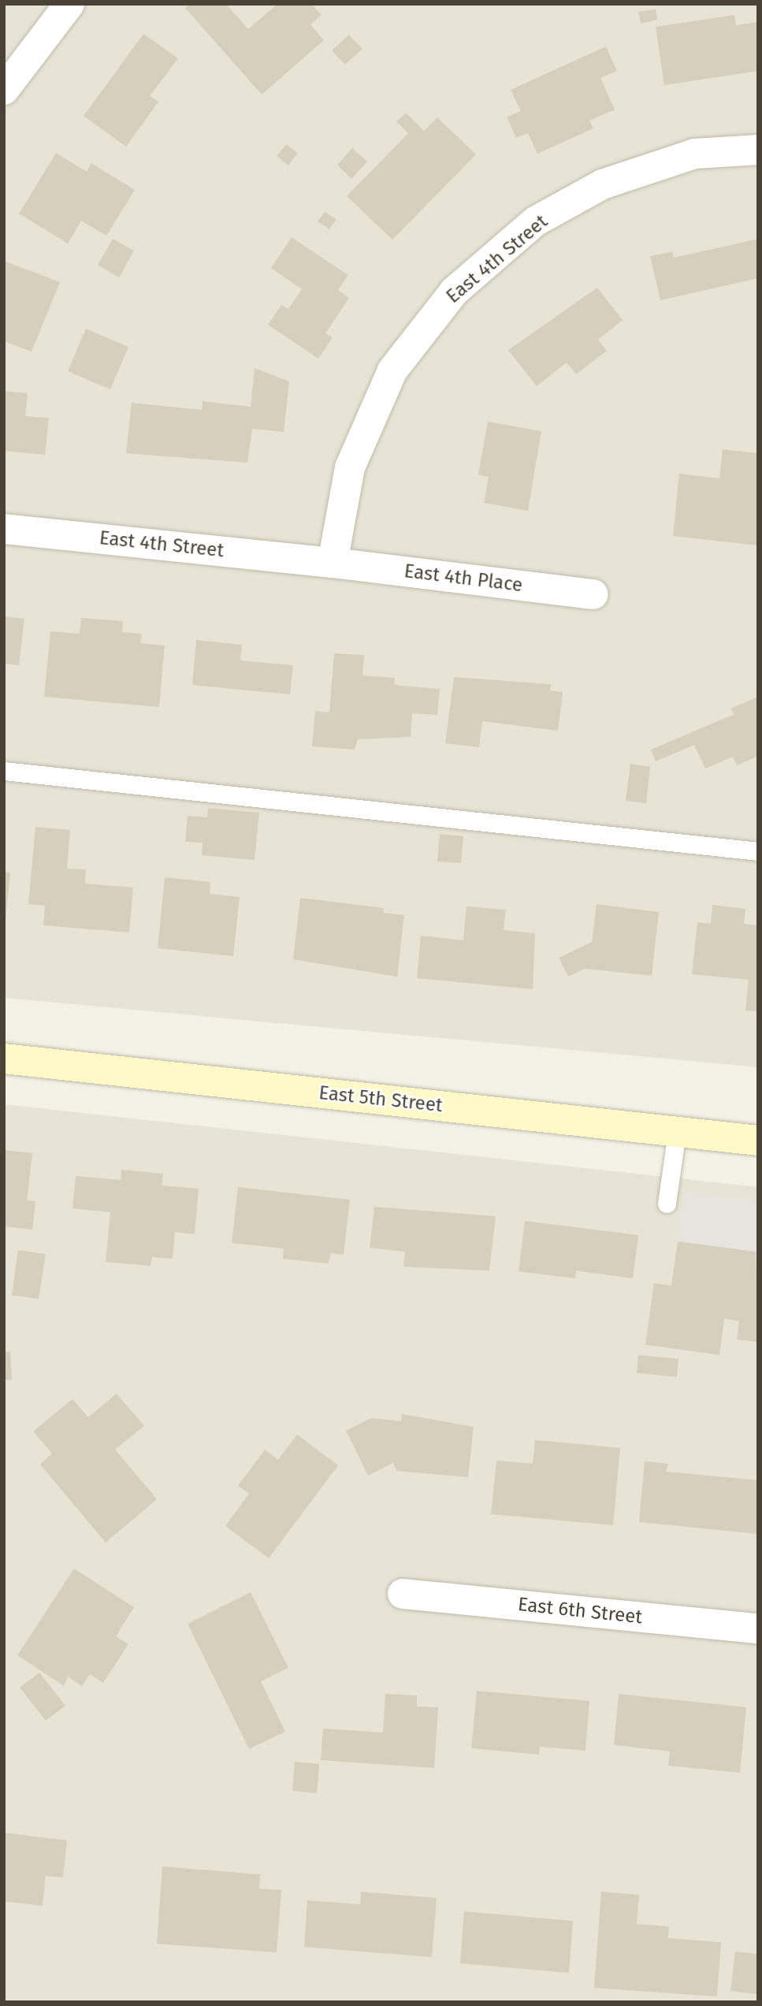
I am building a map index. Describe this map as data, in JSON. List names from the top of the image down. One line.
{"streets":{"street":["East 4th Street","East 4th Place","East 5th Street","East 6th Street"]},"crossings":[["East 4th Street","East 4th Place"]]}
